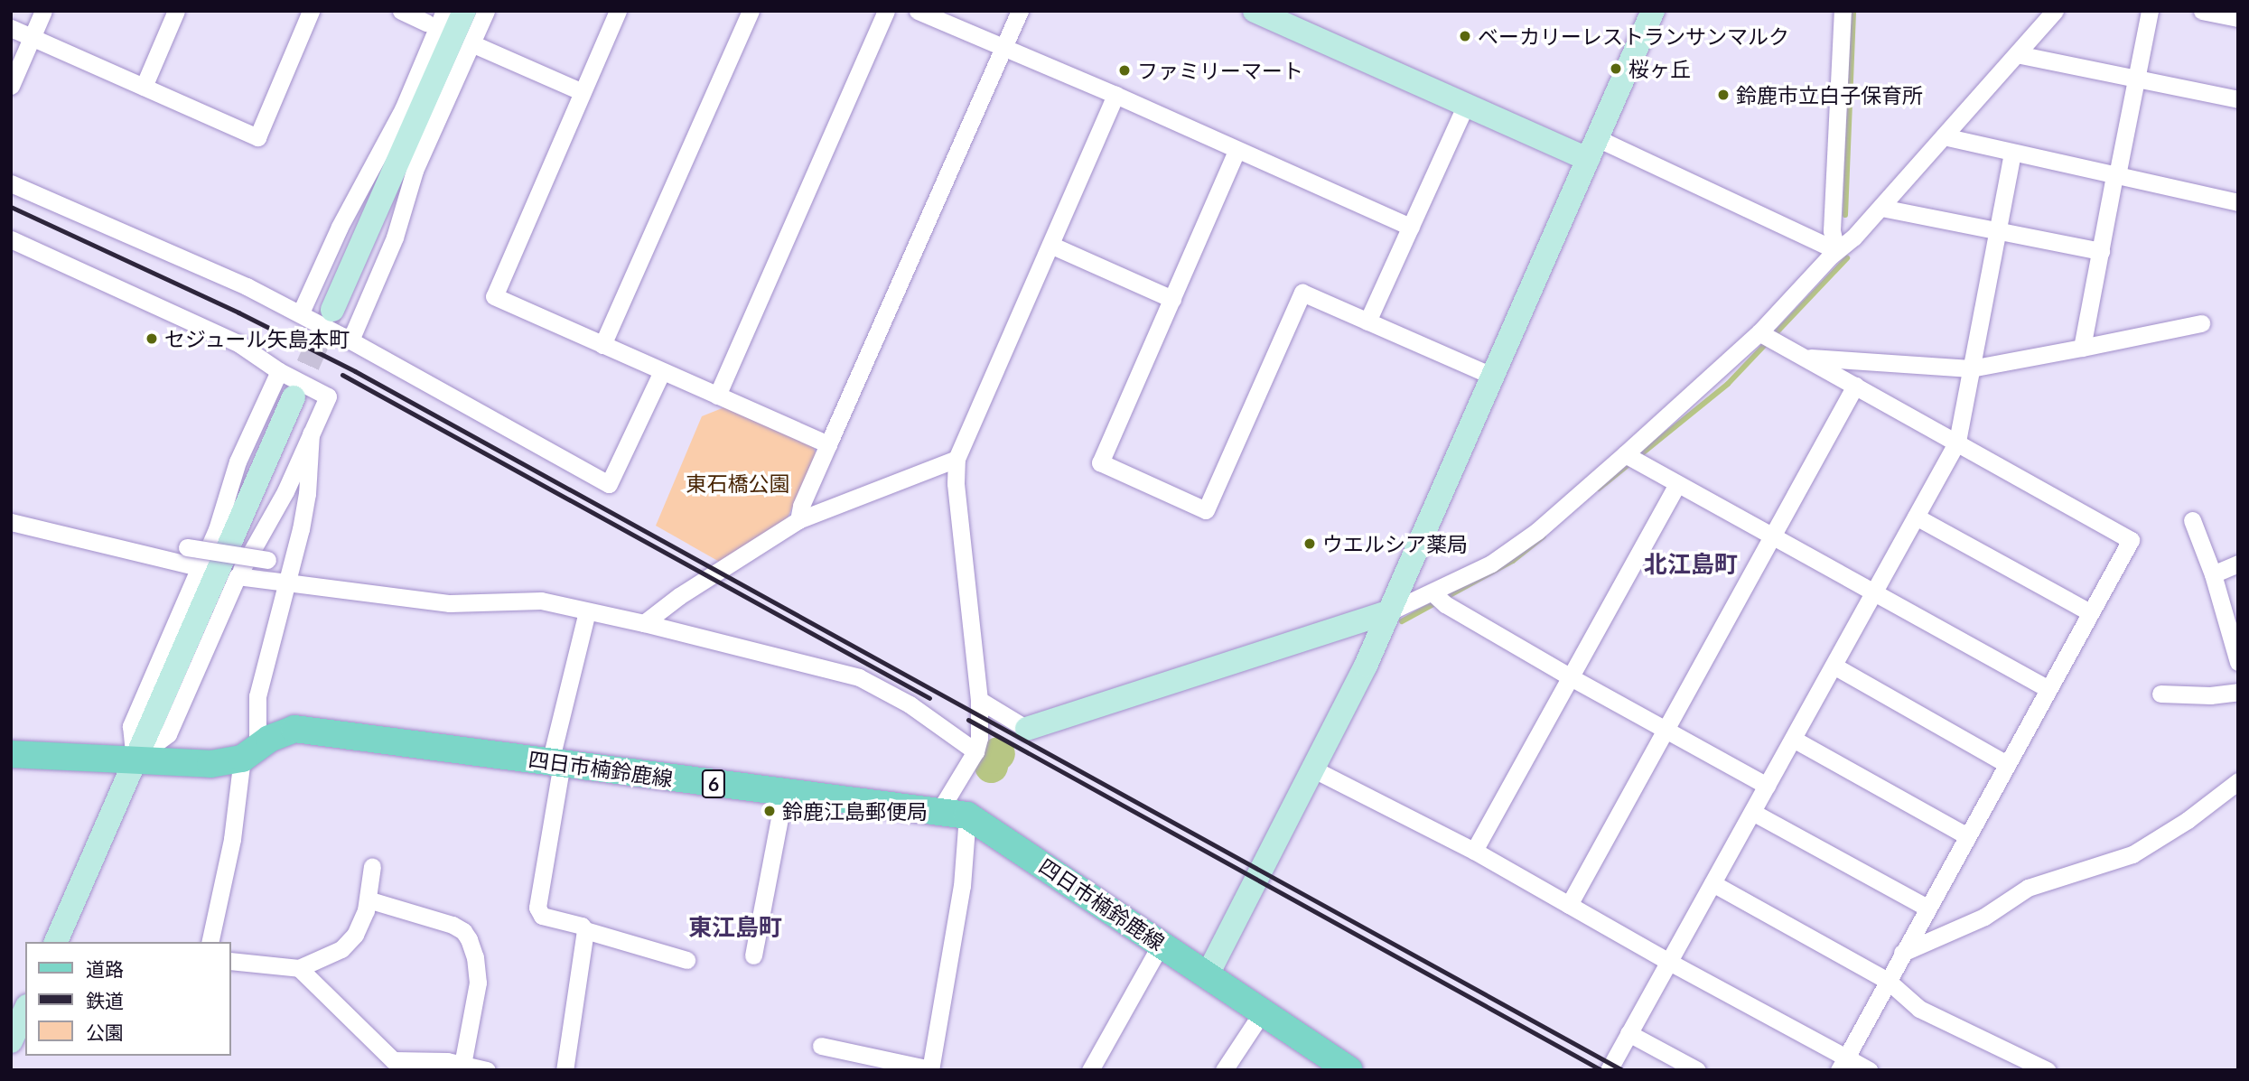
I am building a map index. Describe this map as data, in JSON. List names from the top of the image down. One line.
{"streets":{"main road":["四日市楠鈴鹿線","6"]},"districts":["北江島町","東江島町"],"parks":["東石橋公園"],"places":["ベーカリーレストランサンマルク","桜ヶ丘","ファミリーマート","鈴鹿市立白子保育所","セジュール矢島本町","ウエルシア薬局","鈴鹿江島郵便局"],"legend":["道路","鉄道","公園"]}
